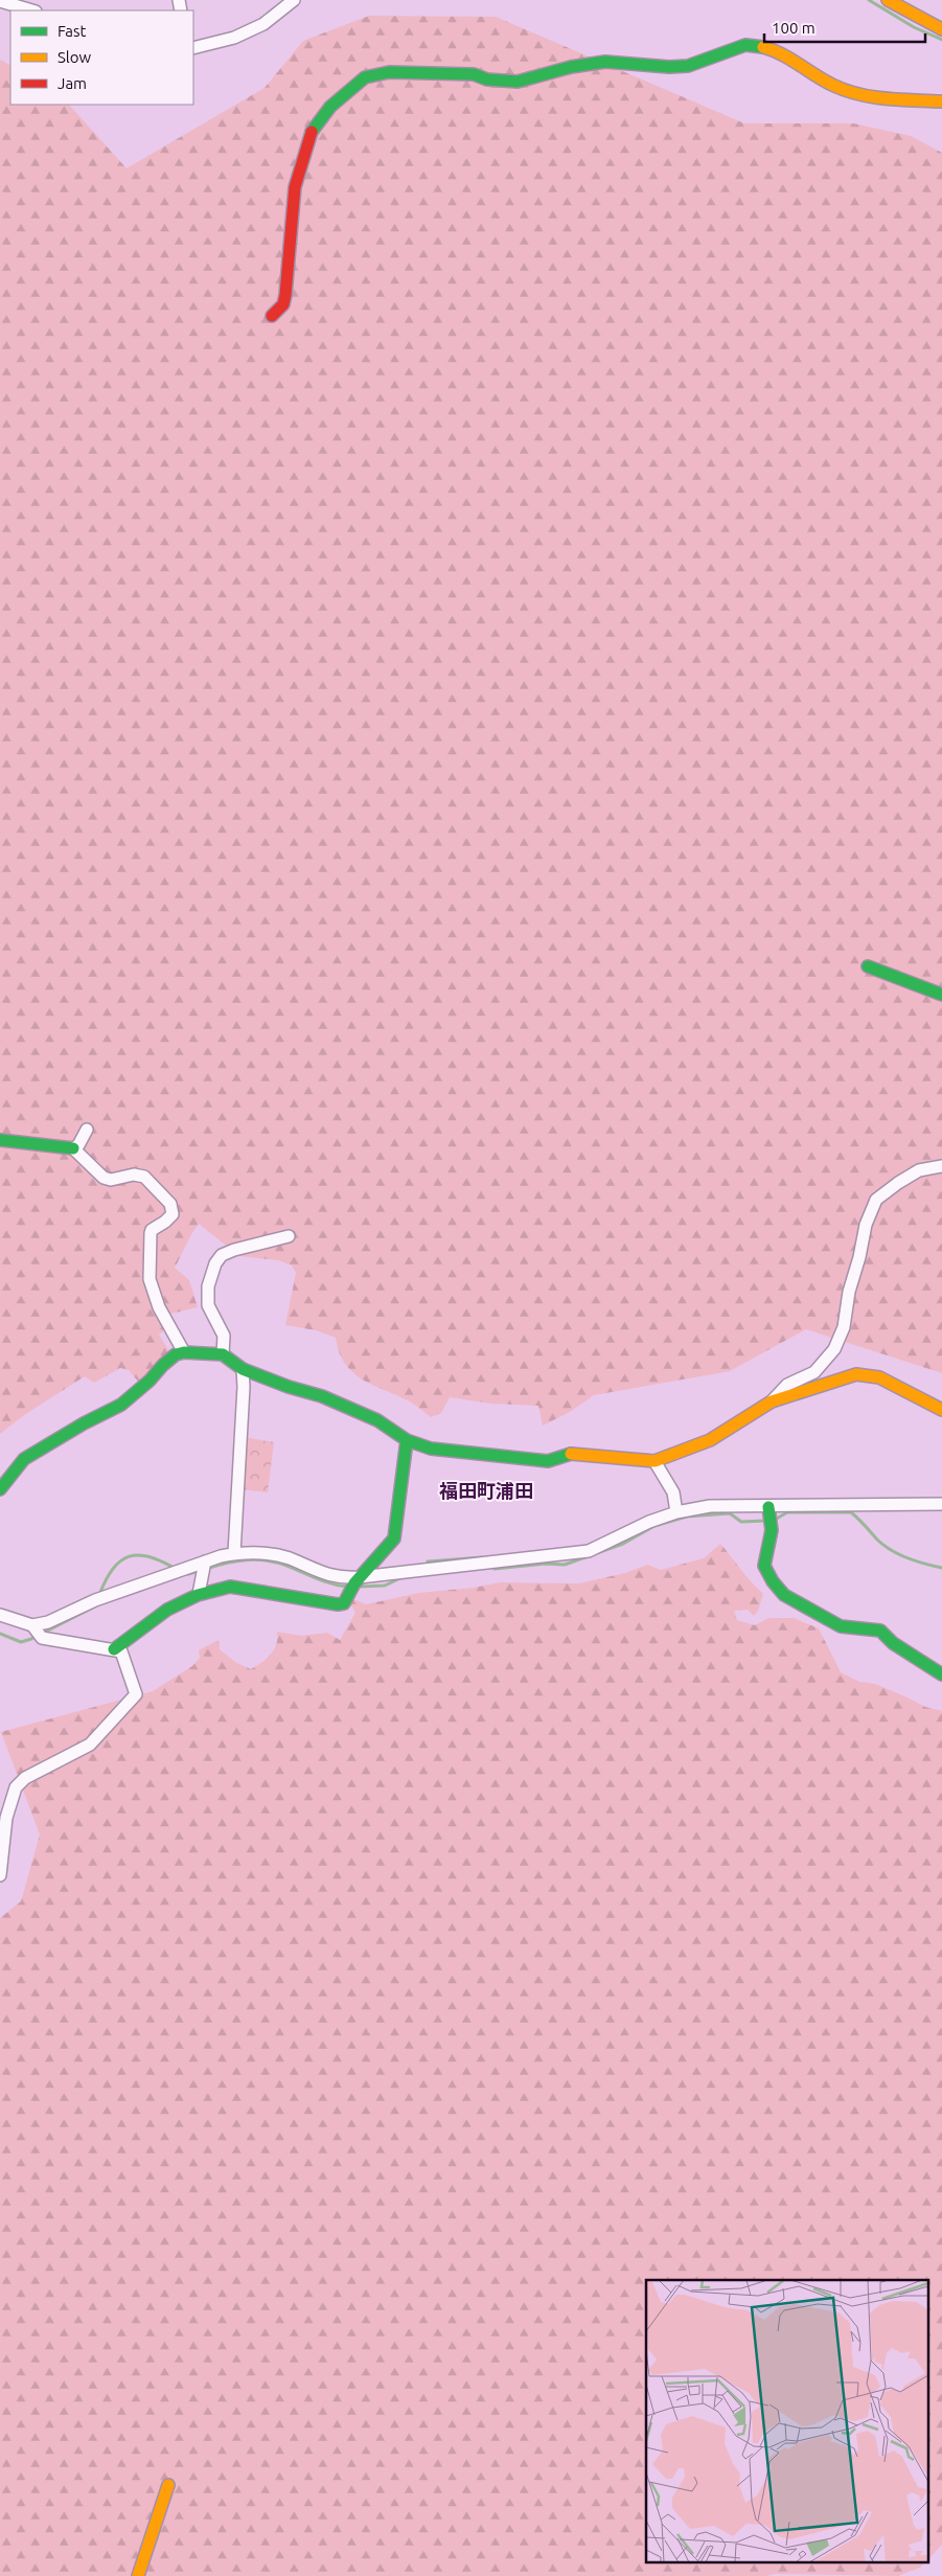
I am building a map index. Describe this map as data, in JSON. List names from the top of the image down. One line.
{"districts":["福田町浦田"],"legend":["Fast","Slow","Jam"],"scale_bar":"100 m"}
